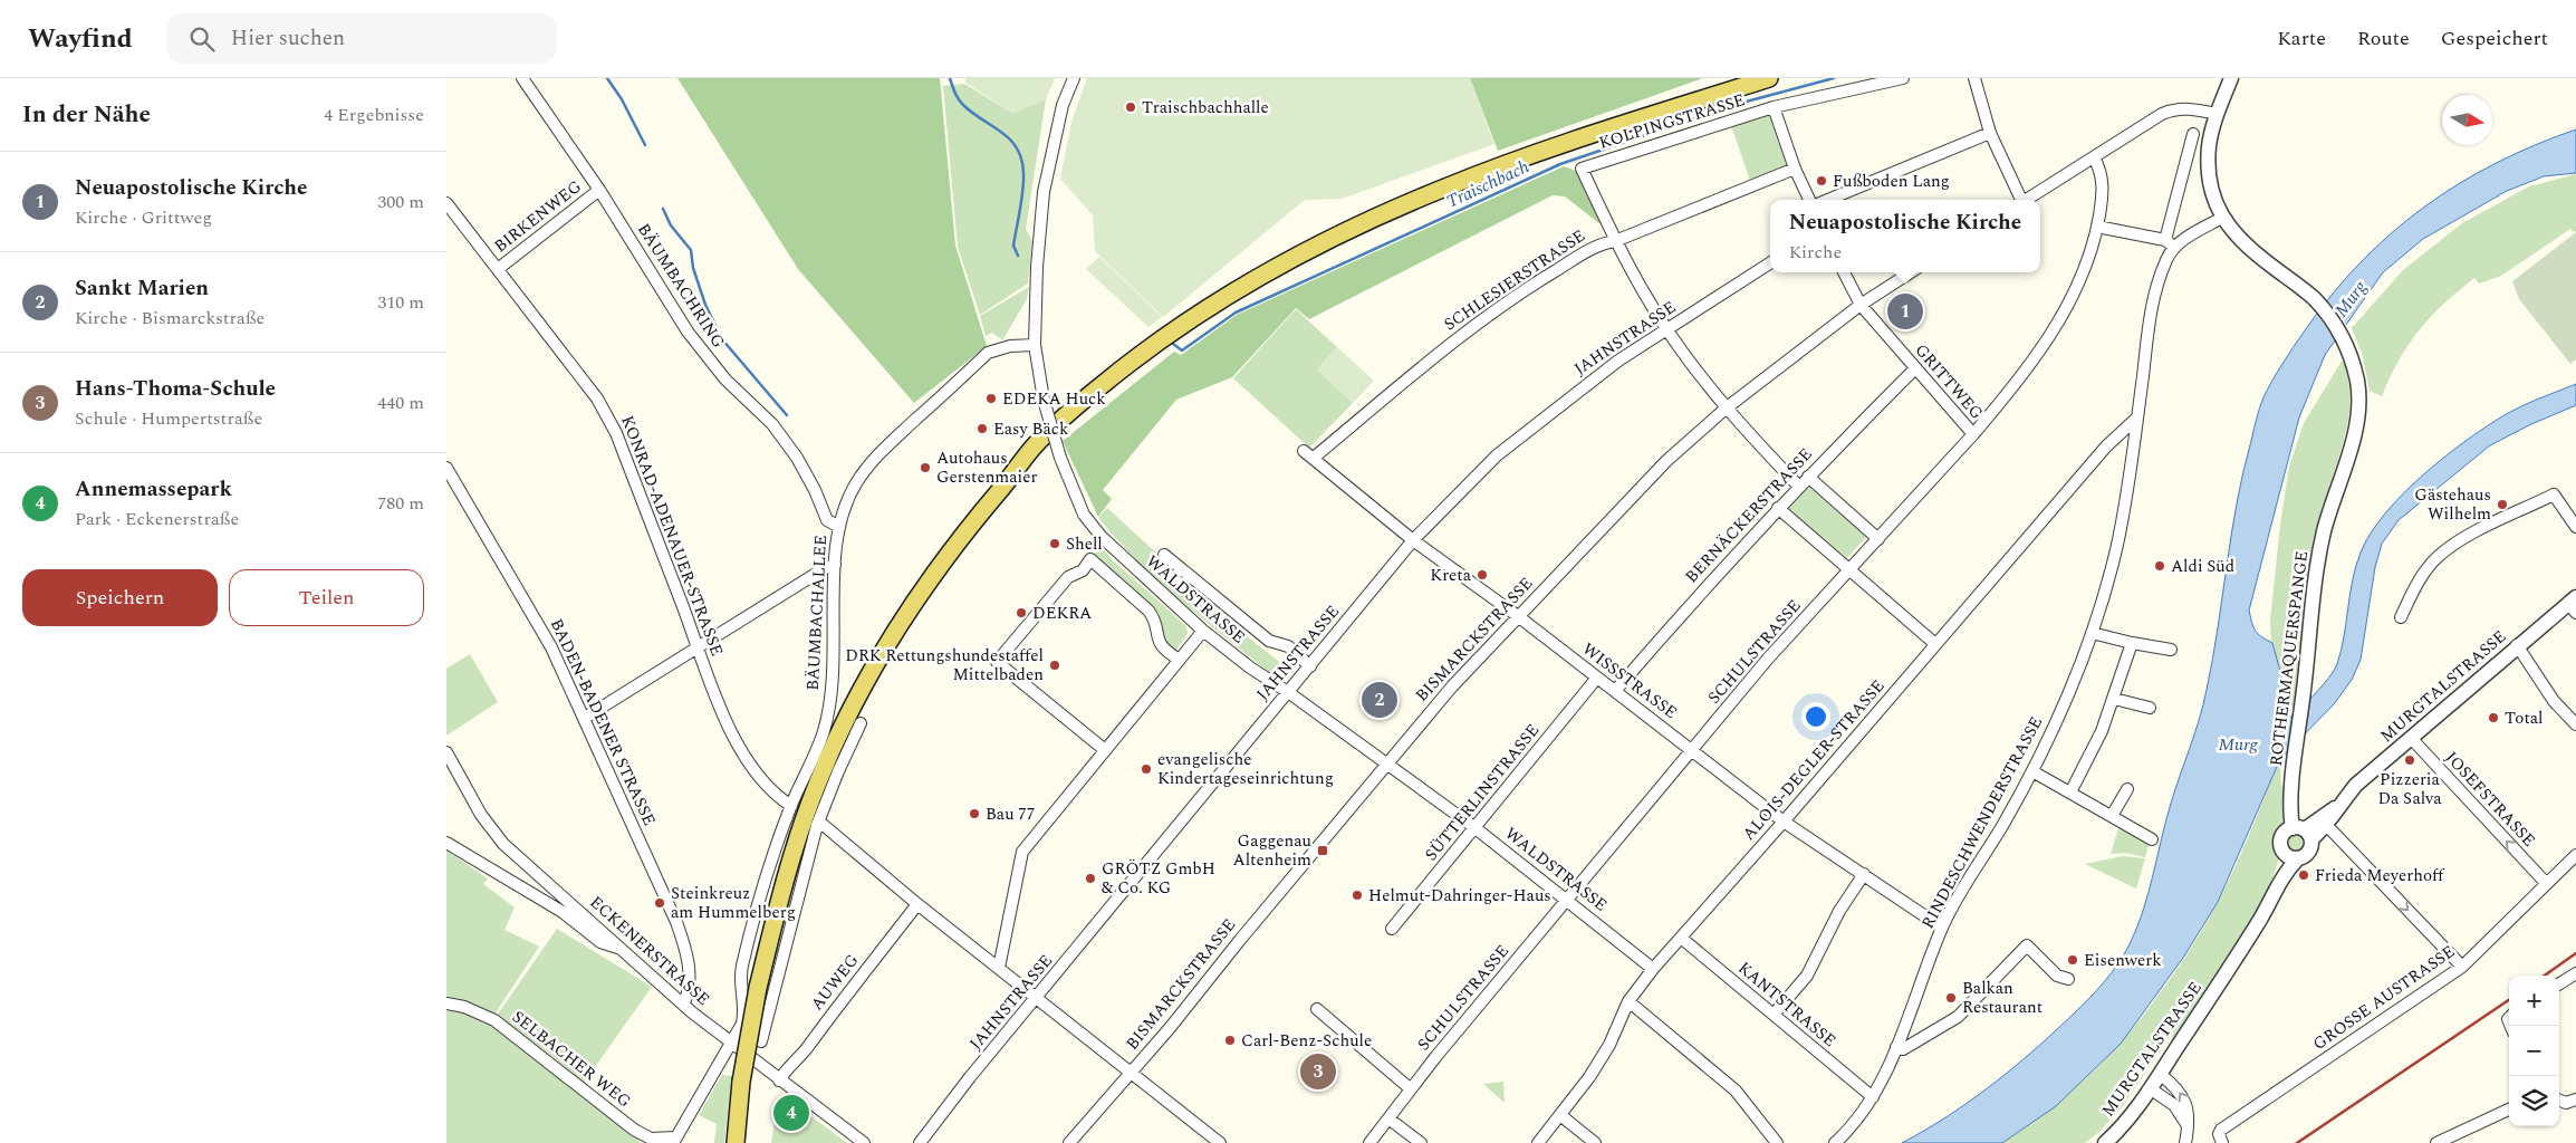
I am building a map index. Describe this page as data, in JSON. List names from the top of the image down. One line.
{"streets":{"street":["KOLPINGSTRASSE","BIRKENWEG","SCHLESIERSTRASSE","BÄUMBACHRING","JAHNSTRASSE","GRITTWEG","BERNÄCKERSTRASSE","KONRAD-ADENAUER-STRASSE","WALDSTRASSE","BÄUMBACHALLEE","BISMARCKSTRASSE","SCHULSTRASSE","ROTHERMAQUERSPANGE","WISSSTRASSE","MURGTALSTRASSE","BADEN-BADENER STRASSE","ALOIS-DEGLER-STRASSE","SÜTTERLINSTRASSE","JOSEFSTRASSE","RINDESCHWENDERSTRASSE","ECKENERSTRASSE","AUWEG","GROSSE AUSTRASSE","KANTSTRASSE","SELBACHER WEG"]},"crossings":[["KOLPINGSTRASSE","SCHLESIERSTRASSE"],["BIRKENWEG","BÄUMBACHRING"],["BIRKENWEG","KONRAD-ADENAUER-STRASSE"],["SCHLESIERSTRASSE","WISSSTRASSE"],["BÄUMBACHRING","BÄUMBACHALLEE"],["JAHNSTRASSE","WALDSTRASSE"],["JAHNSTRASSE","WISSSTRASSE"],["GRITTWEG","BERNÄCKERSTRASSE"],["GRITTWEG","BISMARCKSTRASSE"],["GRITTWEG","SCHULSTRASSE"],["BERNÄCKERSTRASSE","WISSSTRASSE"],["KONRAD-ADENAUER-STRASSE","BÄUMBACHALLEE"],["WALDSTRASSE","BÄUMBACHALLEE"],["WALDSTRASSE","BISMARCKSTRASSE"],["WALDSTRASSE","SCHULSTRASSE"],["WALDSTRASSE","ALOIS-DEGLER-STRASSE"],["WALDSTRASSE","SÜTTERLINSTRASSE"],["BÄUMBACHALLEE","ECKENERSTRASSE"],["BÄUMBACHALLEE","SELBACHER WEG"],["BISMARCKSTRASSE","WISSSTRASSE"],["SCHULSTRASSE","WISSSTRASSE"],["ROTHERMAQUERSPANGE","MURGTALSTRASSE"],["WISSSTRASSE","ALOIS-DEGLER-STRASSE"],["WISSSTRASSE","SÜTTERLINSTRASSE"],["WISSSTRASSE","RINDESCHWENDERSTRASSE"],["MURGTALSTRASSE","JOSEFSTRASSE"],["BADEN-BADENER STRASSE","ECKENERSTRASSE"],["ALOIS-DEGLER-STRASSE","RINDESCHWENDERSTRASSE"],["ALOIS-DEGLER-STRASSE","KANTSTRASSE"],["JOSEFSTRASSE","GROSSE AUSTRASSE"],["RINDESCHWENDERSTRASSE","KANTSTRASSE"],["ECKENERSTRASSE","AUWEG"]],"one_way":["JOSEFSTRASSE"],"water":["Traischbach","Murg"],"places":{"other":["Traischbachhalle","Fußboden Lang","EDEKA Huck","Easy Bäck","Autohaus Gerstenmaier","Gästehaus Wilhelm","Shell","Aldi Süd","Kreta","DEKRA","DRK Rettungshundestaffel Mittelbaden","Total","Pizzeria Da Salva","evangelische Kindertageseinrichtung","Bau 77","Frieda Meyerhoff","GRÖTZ GmbH & Co. KG","Helmut-Dahringer-Haus","Steinkreuz am Hummelberg","Eisenwerk","Balkan Restaurant","Carl-Benz-Schule"],"transit":["Gaggenau Altenheim"]},"north":"right","page":{"header":"Wayfind","search":"Hier suchen","nav":["Karte","Route","Gespeichert"],"heading":["In der Nähe","4 Ergebnisse"],"list":[{"mark":"1","name":"Neuapostolische Kirche","note":"Kirche · Grittweg","value":"300 m"},{"mark":"2","name":"Sankt Marien","note":"Kirche · Bismarckstraße","value":"310 m"},{"mark":"3","name":"Hans-Thoma-Schule","note":"Schule · Humpertstraße","value":"440 m"},{"mark":"4","name":"Annemassepark","note":"Park · Eckenerstraße","value":"780 m"}],"popup":["Neuapostolische Kirche","Kirche"],"pins":["1","2","3","4"],"buttons":["Speichern","Teilen"],"map_buttons":["+","−"]}}
